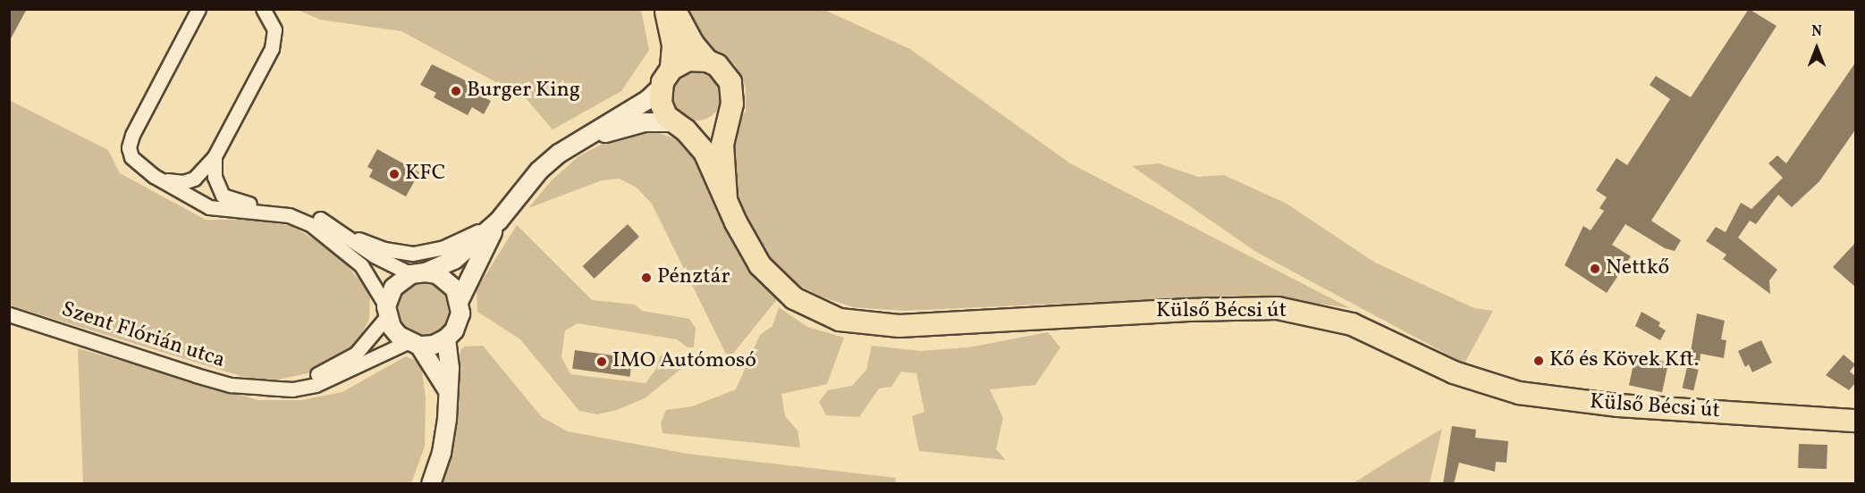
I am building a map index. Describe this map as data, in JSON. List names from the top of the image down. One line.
{"streets":{"main road":["Külső Bécsi út"],"street":["Szent Flórián utca"]},"places":["Burger King","KFC","Nettkő","Pénztár","Kő és Kövek Kft.","IMO Autómosó"],"north":"top"}
